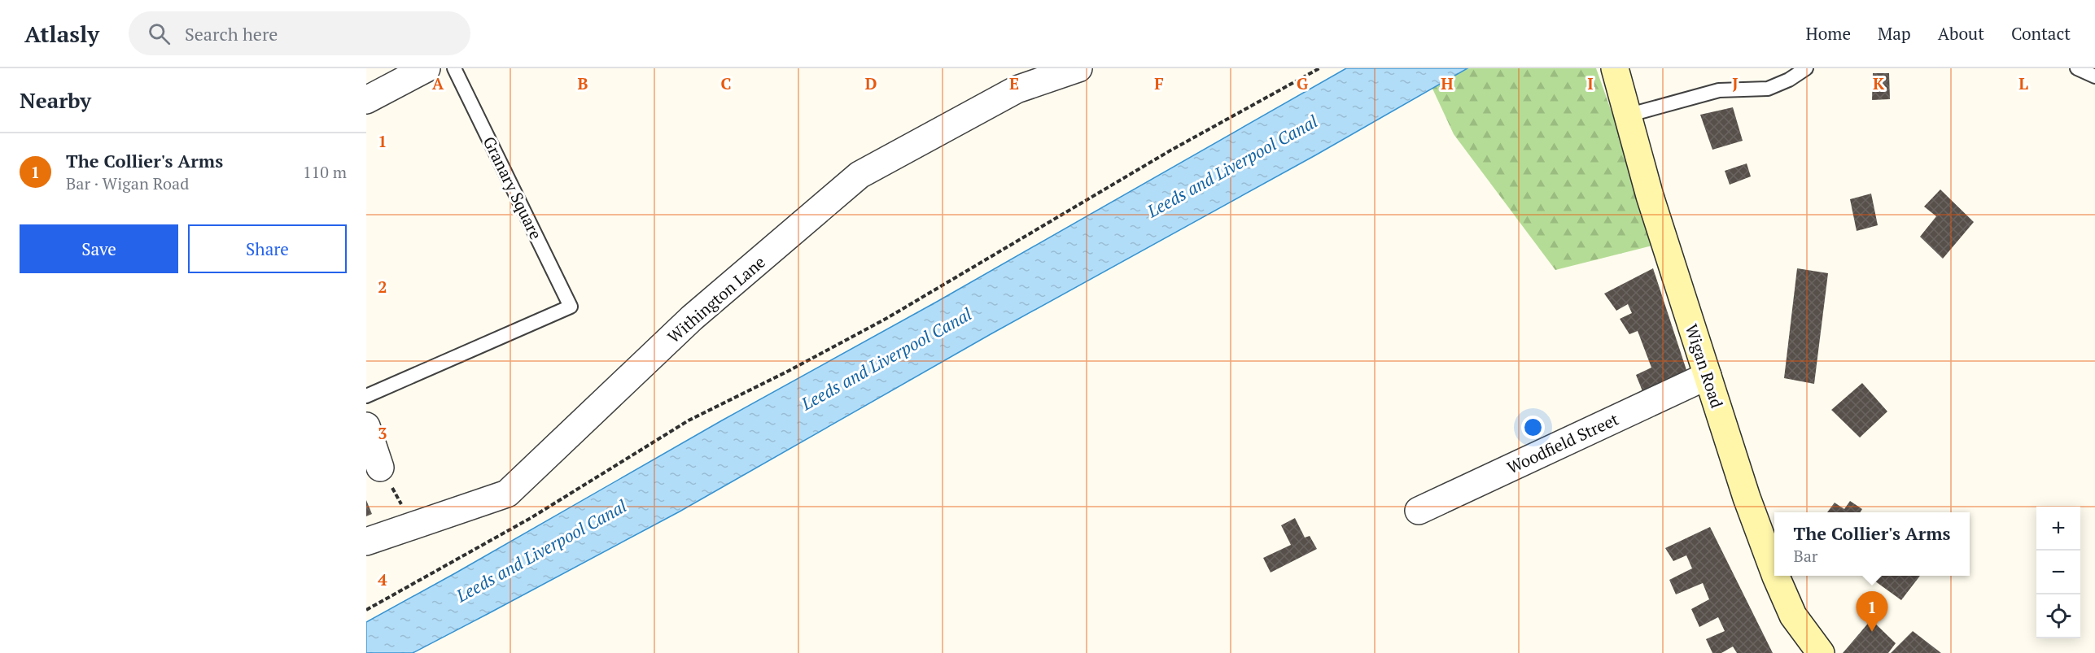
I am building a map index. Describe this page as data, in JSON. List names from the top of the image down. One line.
{"streets":{"main road":["Wigan Road"],"street":["Withington Lane","Woodfield Street"],"lane":["Granary Square"]},"crossings":[["Wigan Road","Woodfield Street"]],"water":["Leeds and Liverpool Canal"],"page":{"header":"Atlasly","search":"Search here","nav":["Home","Map","About","Contact"],"heading":"Nearby","list":[{"mark":"1","name":"The Collier's Arms","note":"Bar · Wigan Road","value":"110 m"}],"buttons":["Save","Share"],"map_buttons":["+","−"],"popup":["The Collier's Arms","Bar"],"pins":"1"},"grid":{"columns":["A","B","C","D","E","F","G","H","I","J","K","L"],"rows":["1","2","3","4"]}}
